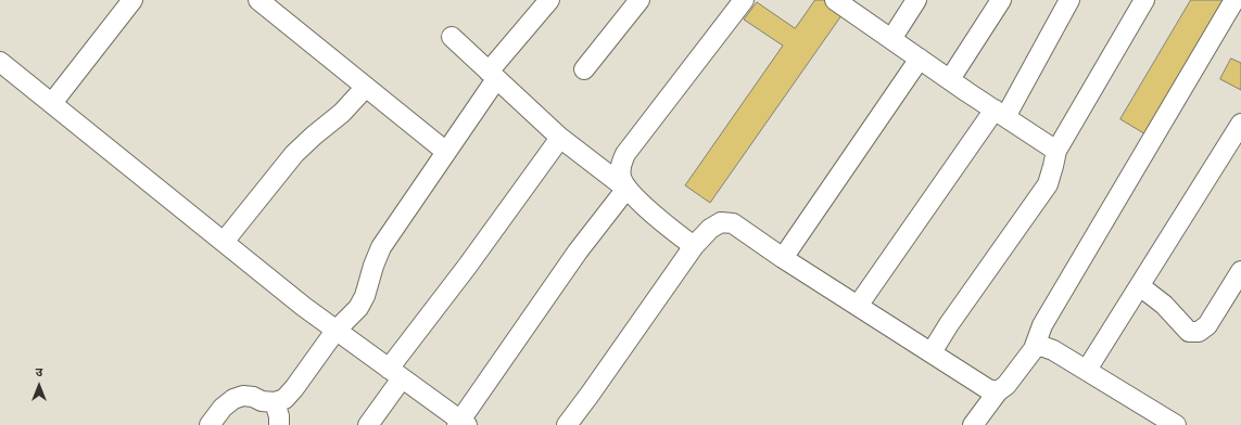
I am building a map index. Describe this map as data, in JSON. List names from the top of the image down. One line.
{"north":"top"}
